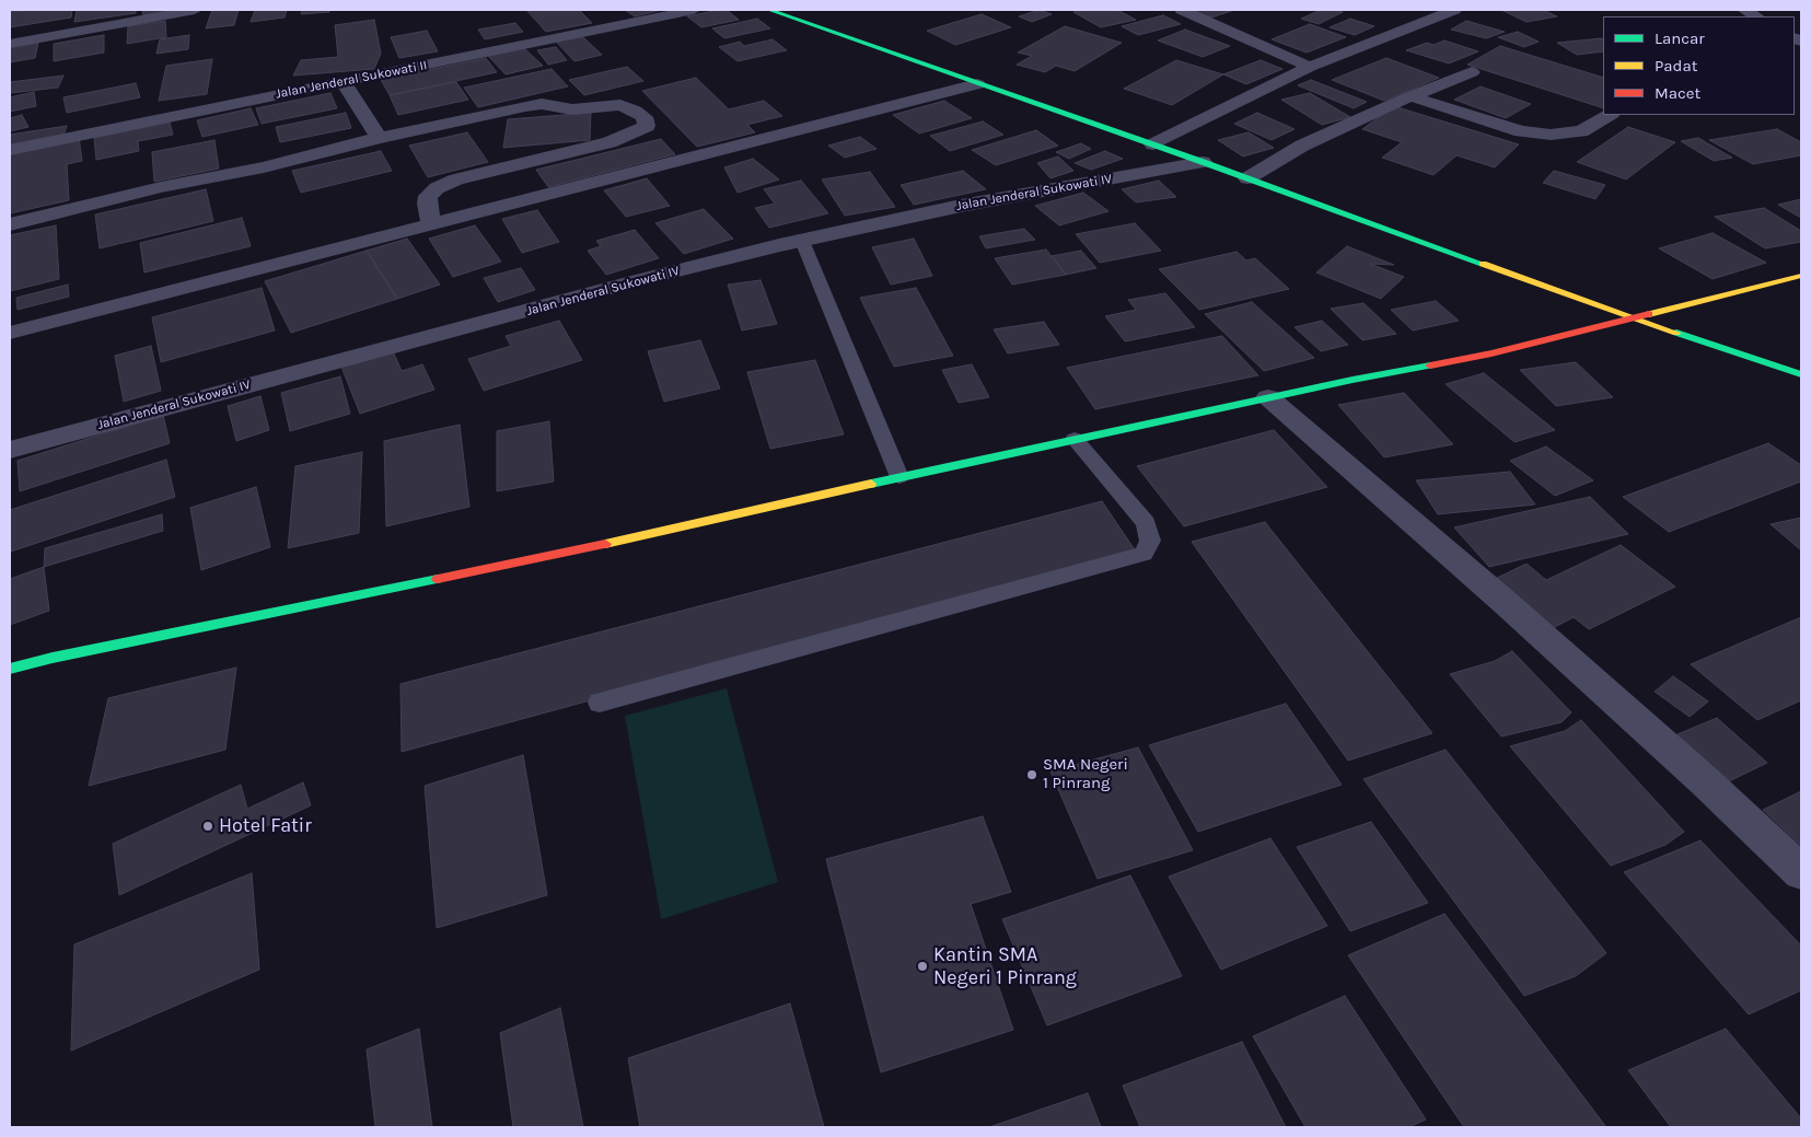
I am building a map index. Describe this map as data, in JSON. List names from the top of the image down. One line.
{"streets":{"street":["Jalan Jenderal Sukowati II","Jalan Jenderal Sukowati IV"]},"places":["SMA Negeri 1 Pinrang","Hotel Fatir","Kantin SMA Negeri 1 Pinrang"],"legend":["Lancar","Padat","Macet"]}
